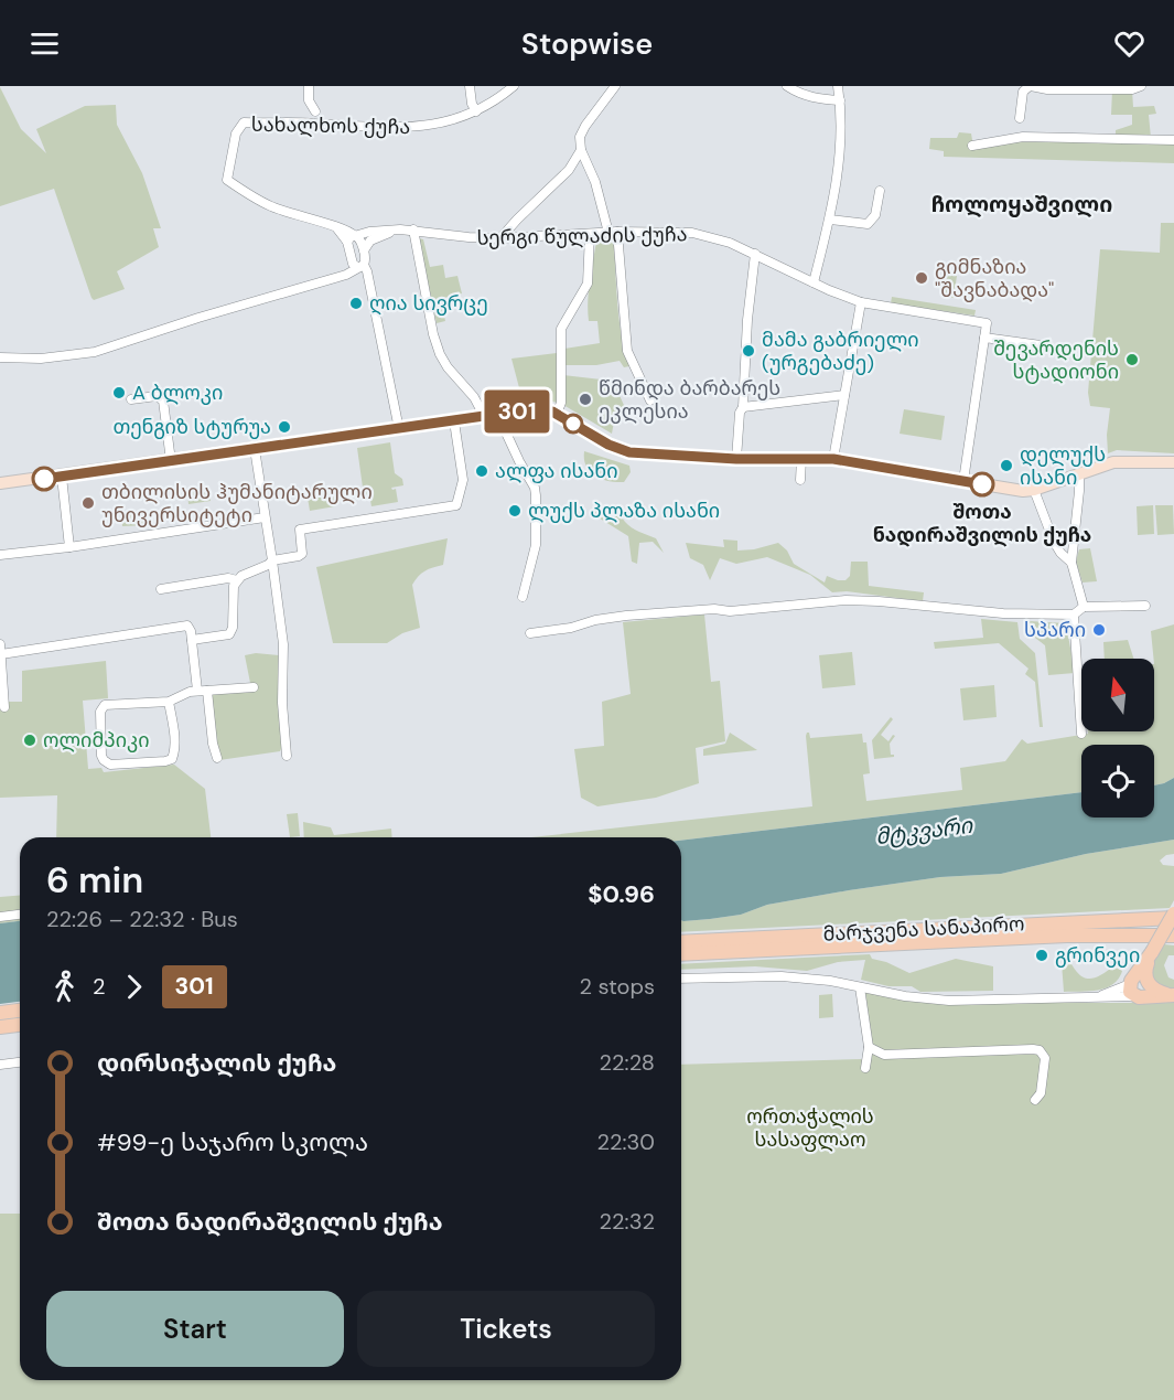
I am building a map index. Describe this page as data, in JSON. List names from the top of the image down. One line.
{"streets":{"highway":["მარჯვენა სანაპირო"],"street":["სახალხოს ქუჩა","სერგი წულაძის ქუჩა"]},"crossings":[["სახალხოს ქუჩა","სერგი წულაძის ქუჩა"]],"districts":["ჩოლოყაშვილი"],"water":["მტკვარი"],"parks":["ორთაჭალის სასაფლაო"],"places":["გიმნაზია \"შავნაბადა\"","ღია სივრცე","მამა გაბრიელი (ურგებაძე)","შევარდენის სტადიონი","A ბლოკი","წმინდა ბარბარეს ეკლესია","თენგიზ სტურუა","დელუქს ისანი","ალფა ისანი","შოთა ნადირაშვილის ქუჩა","თბილისის ჰუმანიტარული უნივერსიტეტი","ლუქს პლაზა ისანი","სპარი","ოლიმპიკი","გრინვეი"],"lines":["bus line 301"],"north":"top","page":{"header":"Stopwise","on_map":"301","heading":["6 min","22:26 – 22:32 · Bus","$0.96"],"legs":["2","301","2 stops"],"list":[{"name":"დირსიჭალის ქუჩა","value":"22:28"},{"name":"#99-ე საჯარო სკოლა","value":"22:30"},{"name":"შოთა ნადირაშვილის ქუჩა","value":"22:32"}],"buttons":["Start","Tickets"]}}
